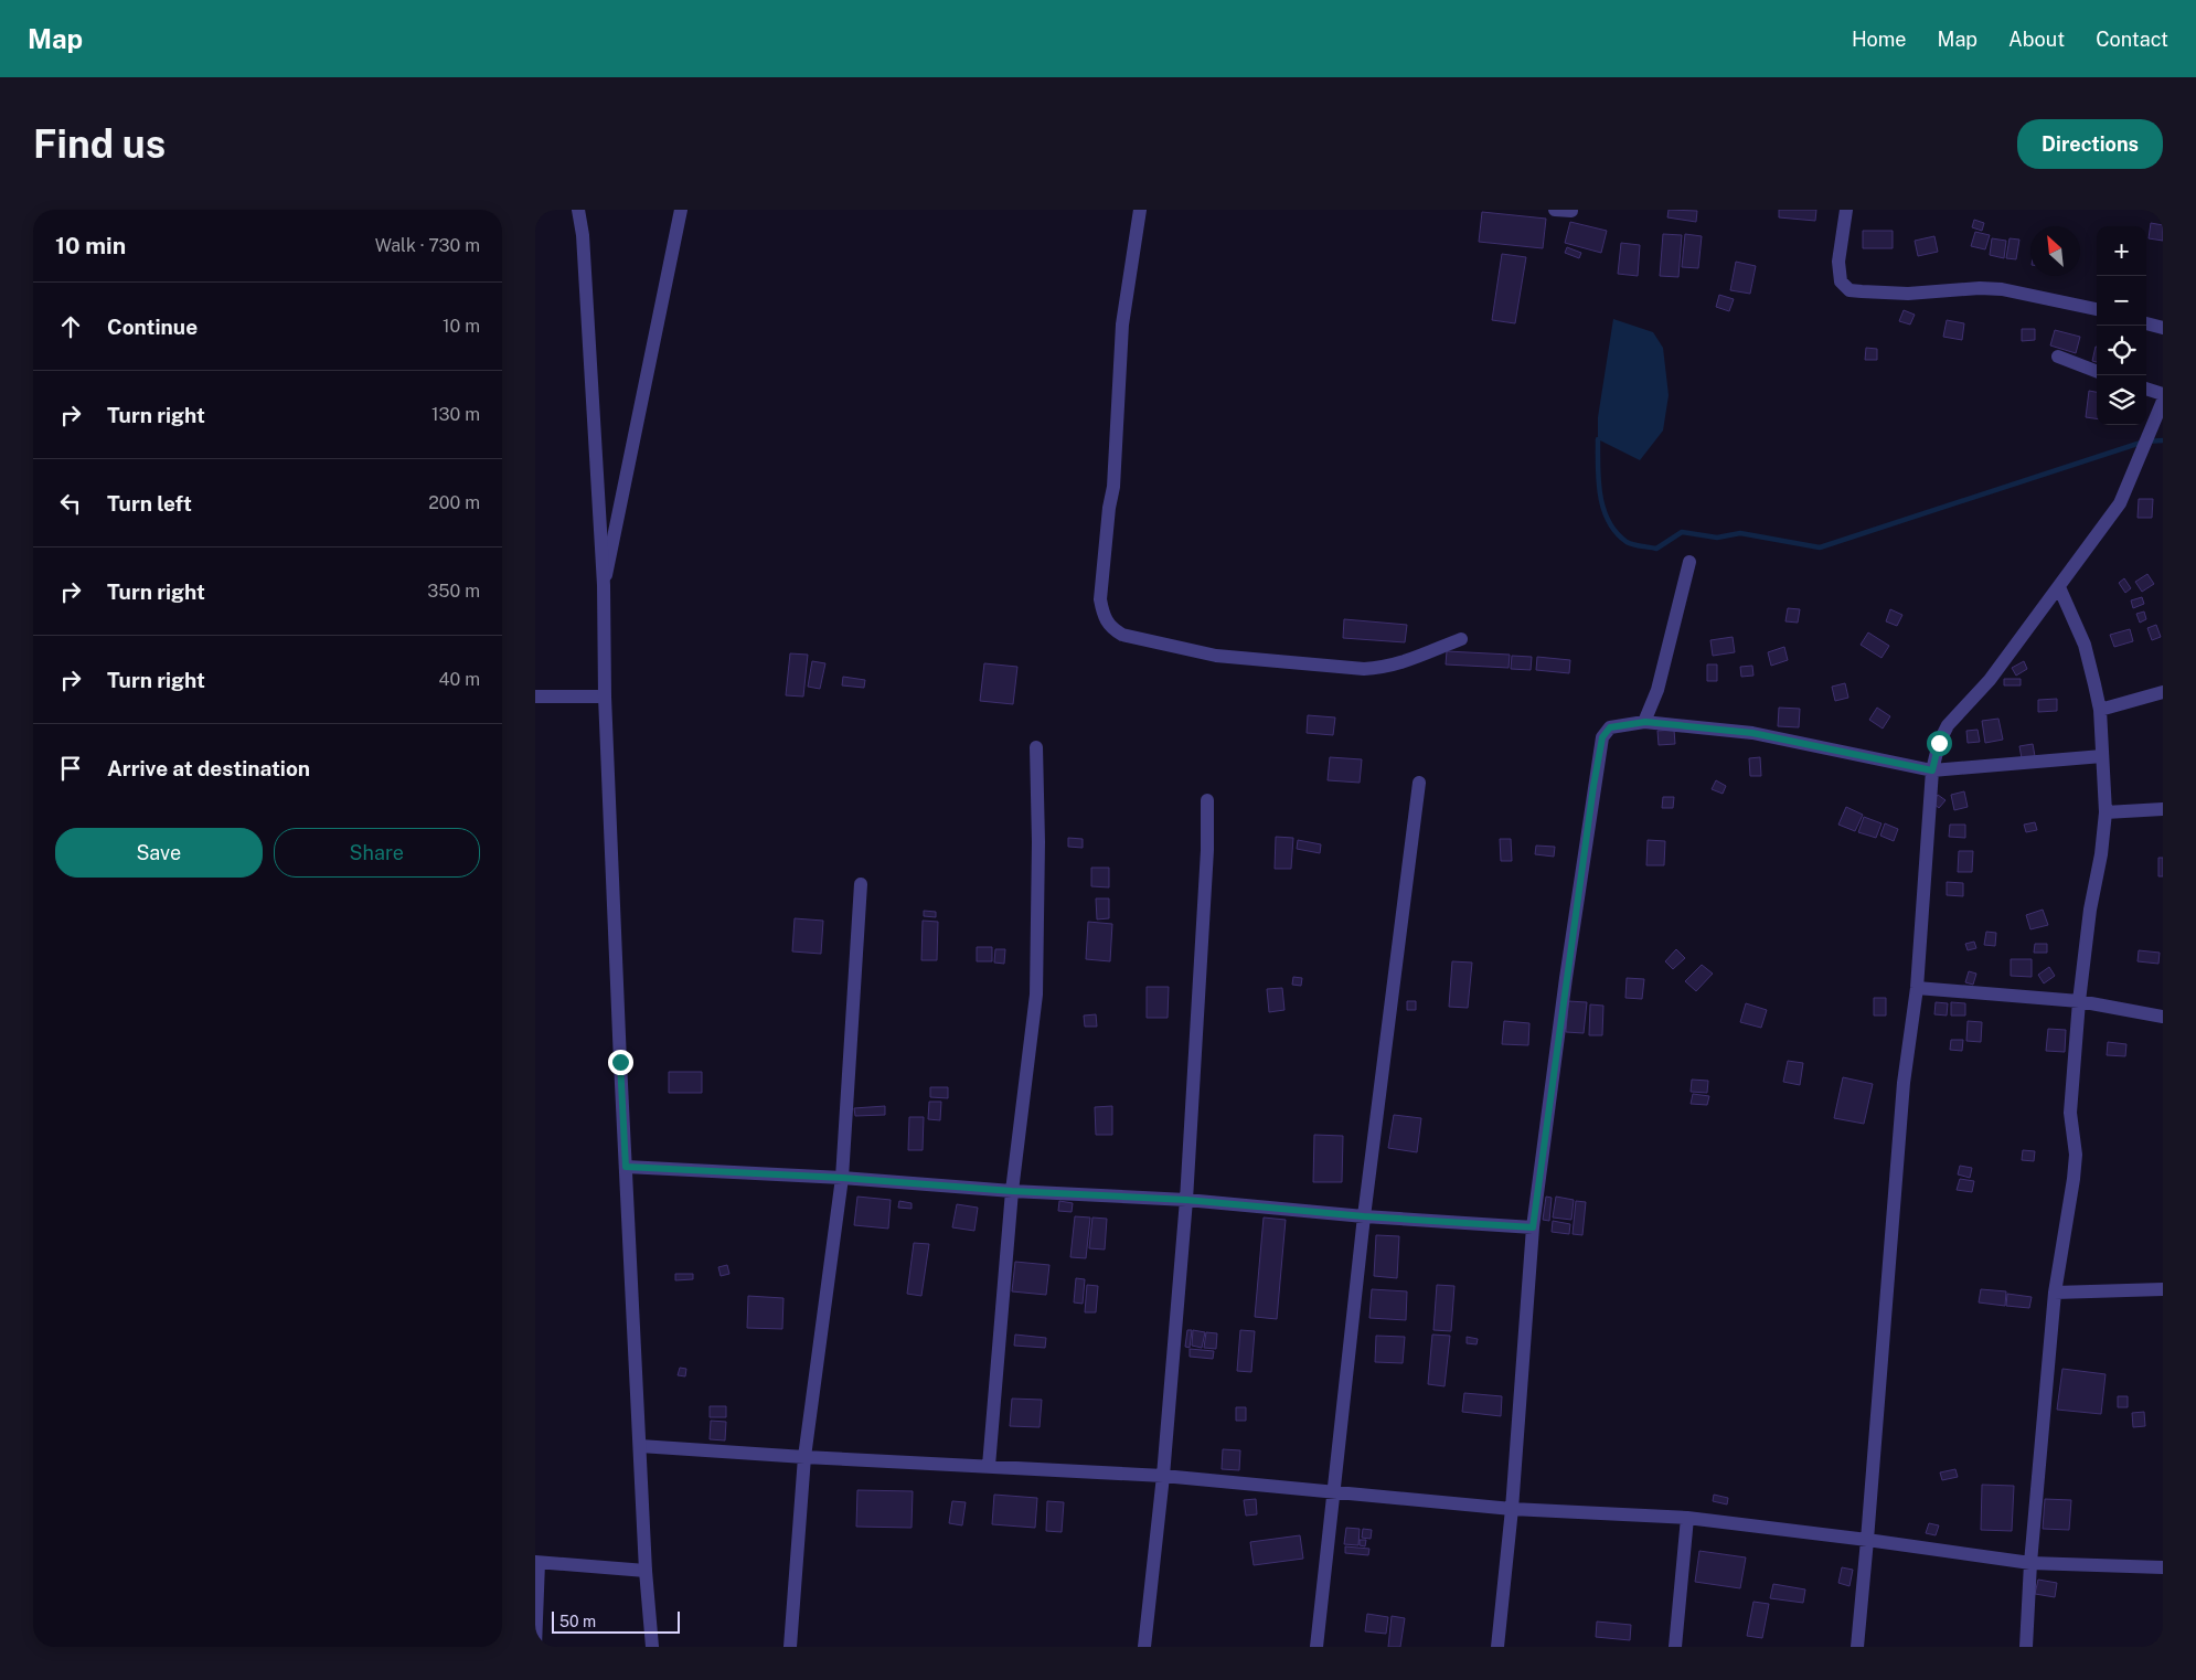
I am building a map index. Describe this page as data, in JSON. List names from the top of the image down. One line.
{"scale_bar":"50 m","north":"top left","page":{"header":"Map","nav":["Home","Map","About","Contact"],"buttons":["Directions",["Save","Share"]],"title":"Find us","heading":["10 min","Walk · 730 m"],"map_buttons":["+","−"],"list":[["Continue","10 m"],["Turn right","130 m"],["Turn left","200 m"],["Turn right","350 m"],["Turn right","40 m"],"Arrive at destination"],"scale":"50 m"}}
